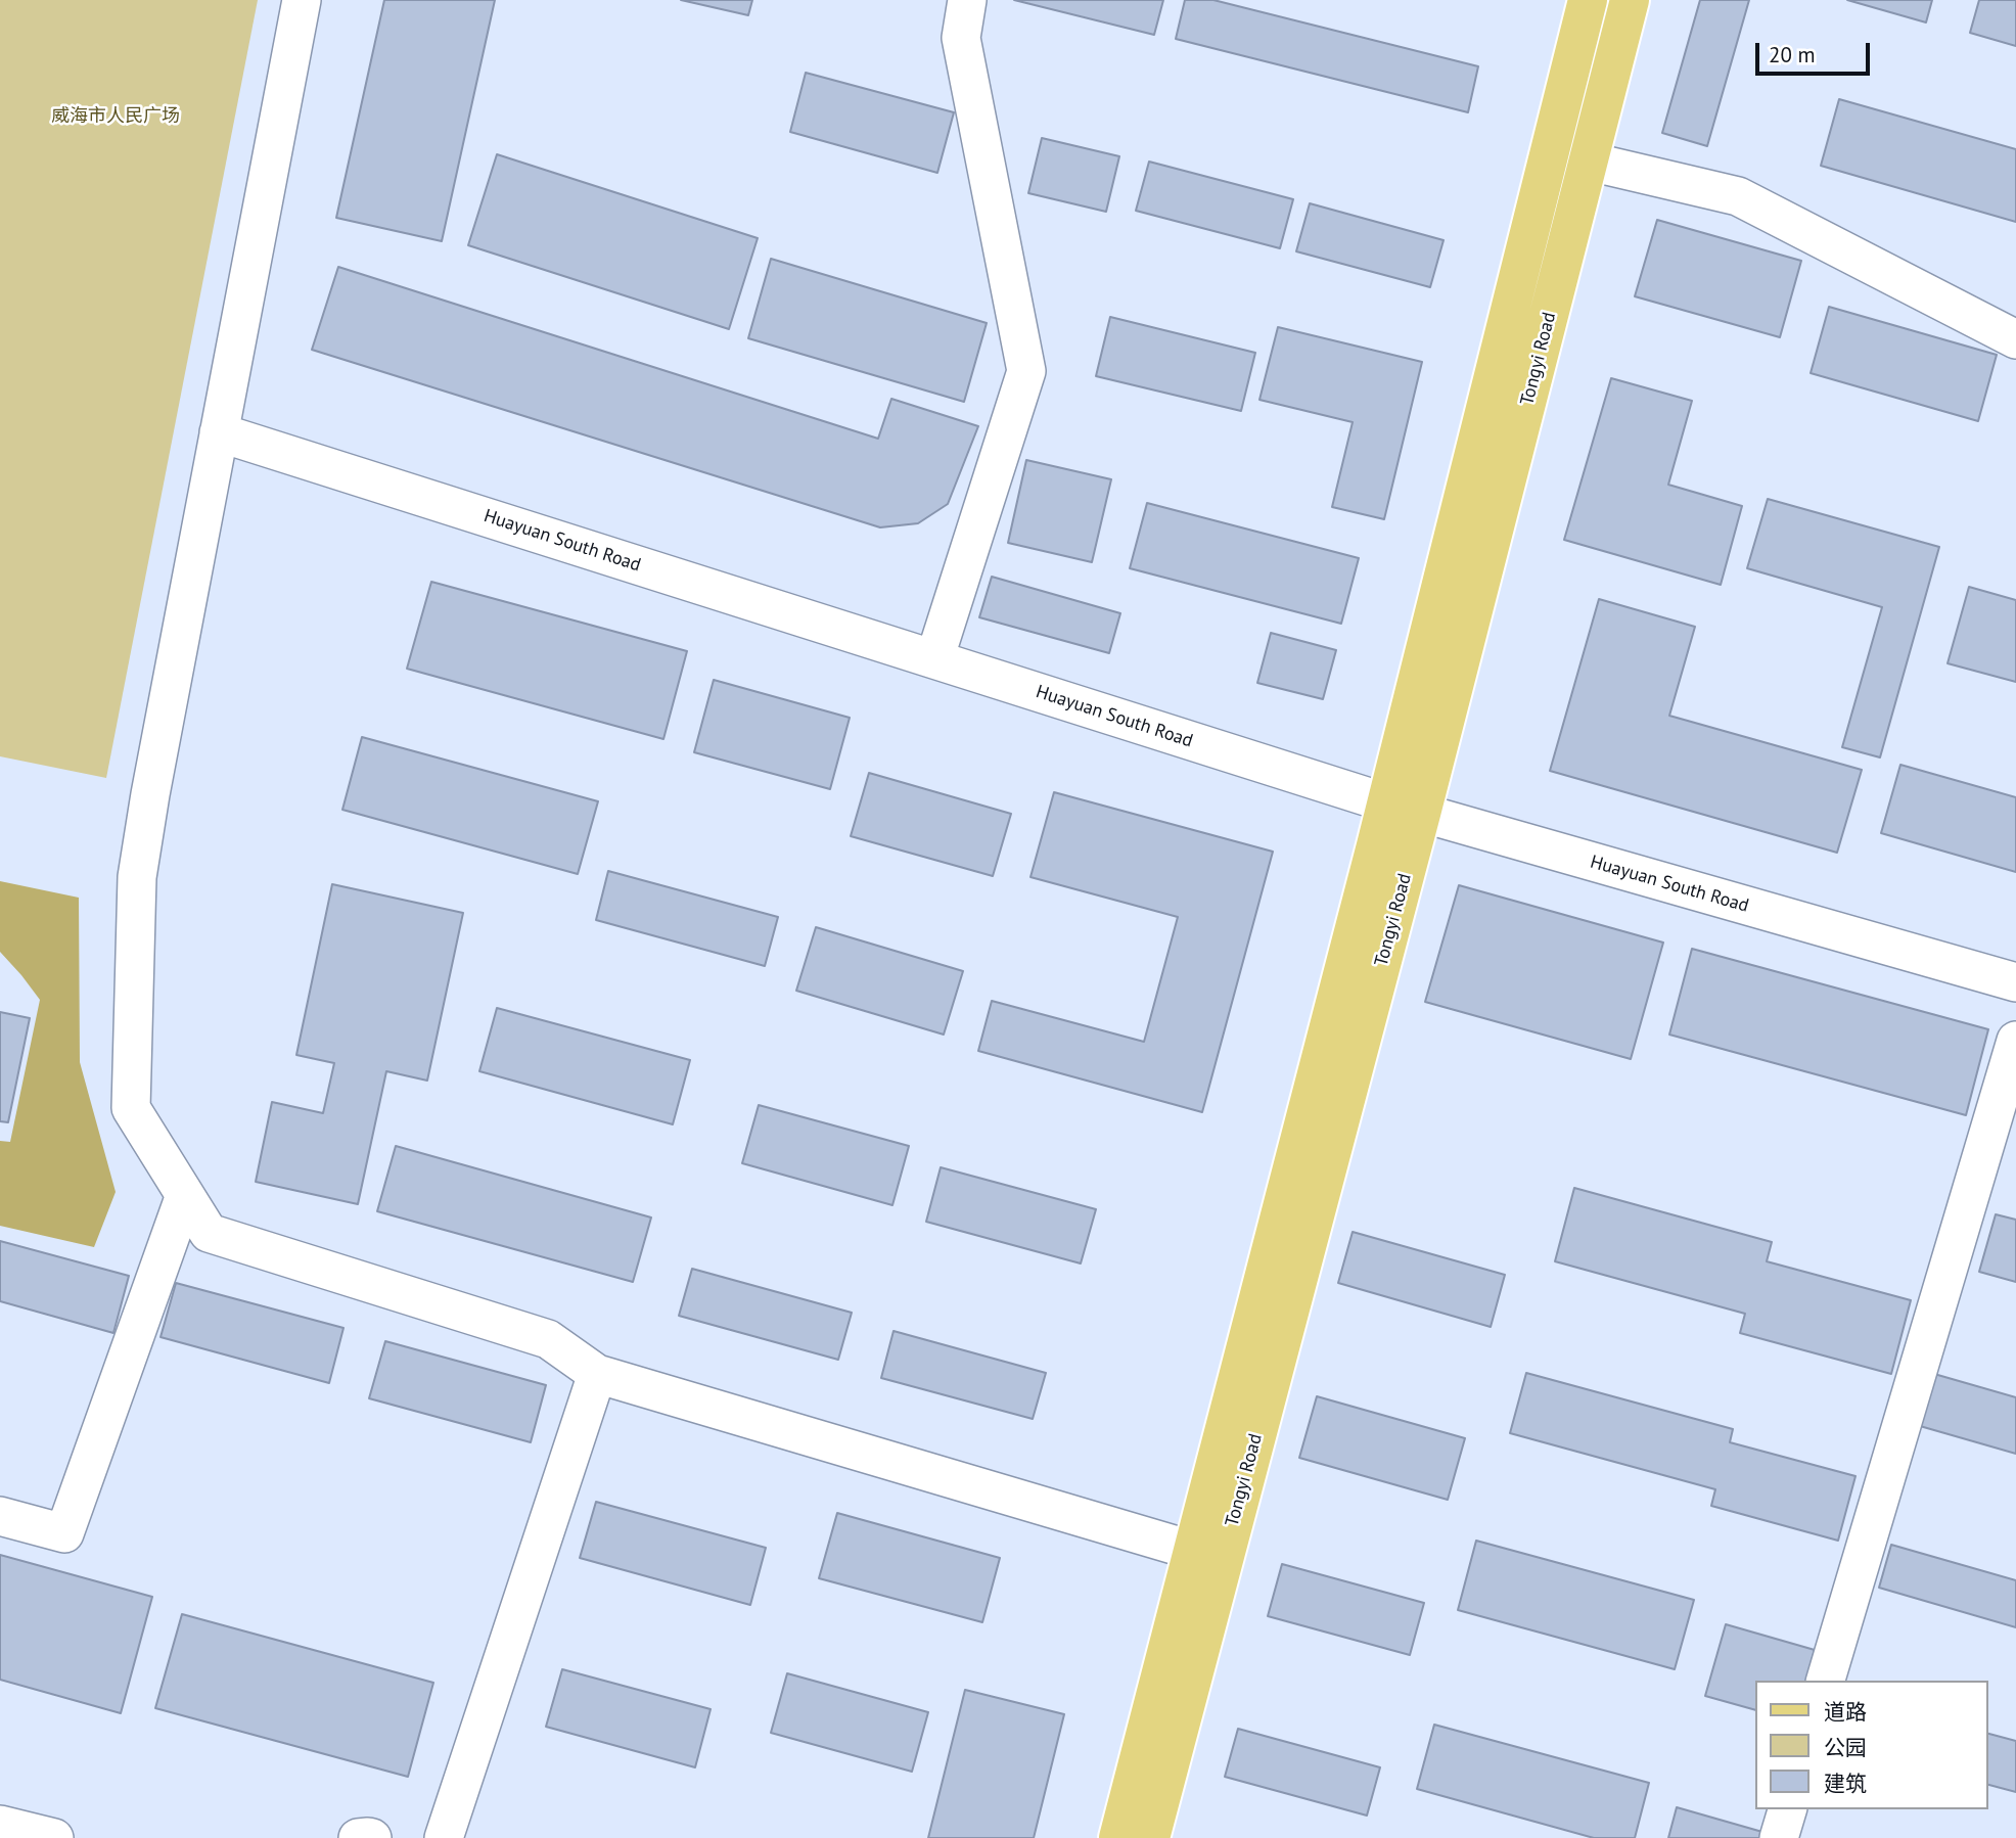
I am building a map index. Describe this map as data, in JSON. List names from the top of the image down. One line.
{"streets":{"main road":["Tongyi Road"],"street":["Huayuan South Road"]},"crossings":[["Tongyi Road","Huayuan South Road"]],"parks":["威海市人民广场"],"legend":["道路","公园","建筑"],"scale_bar":"20 m"}
